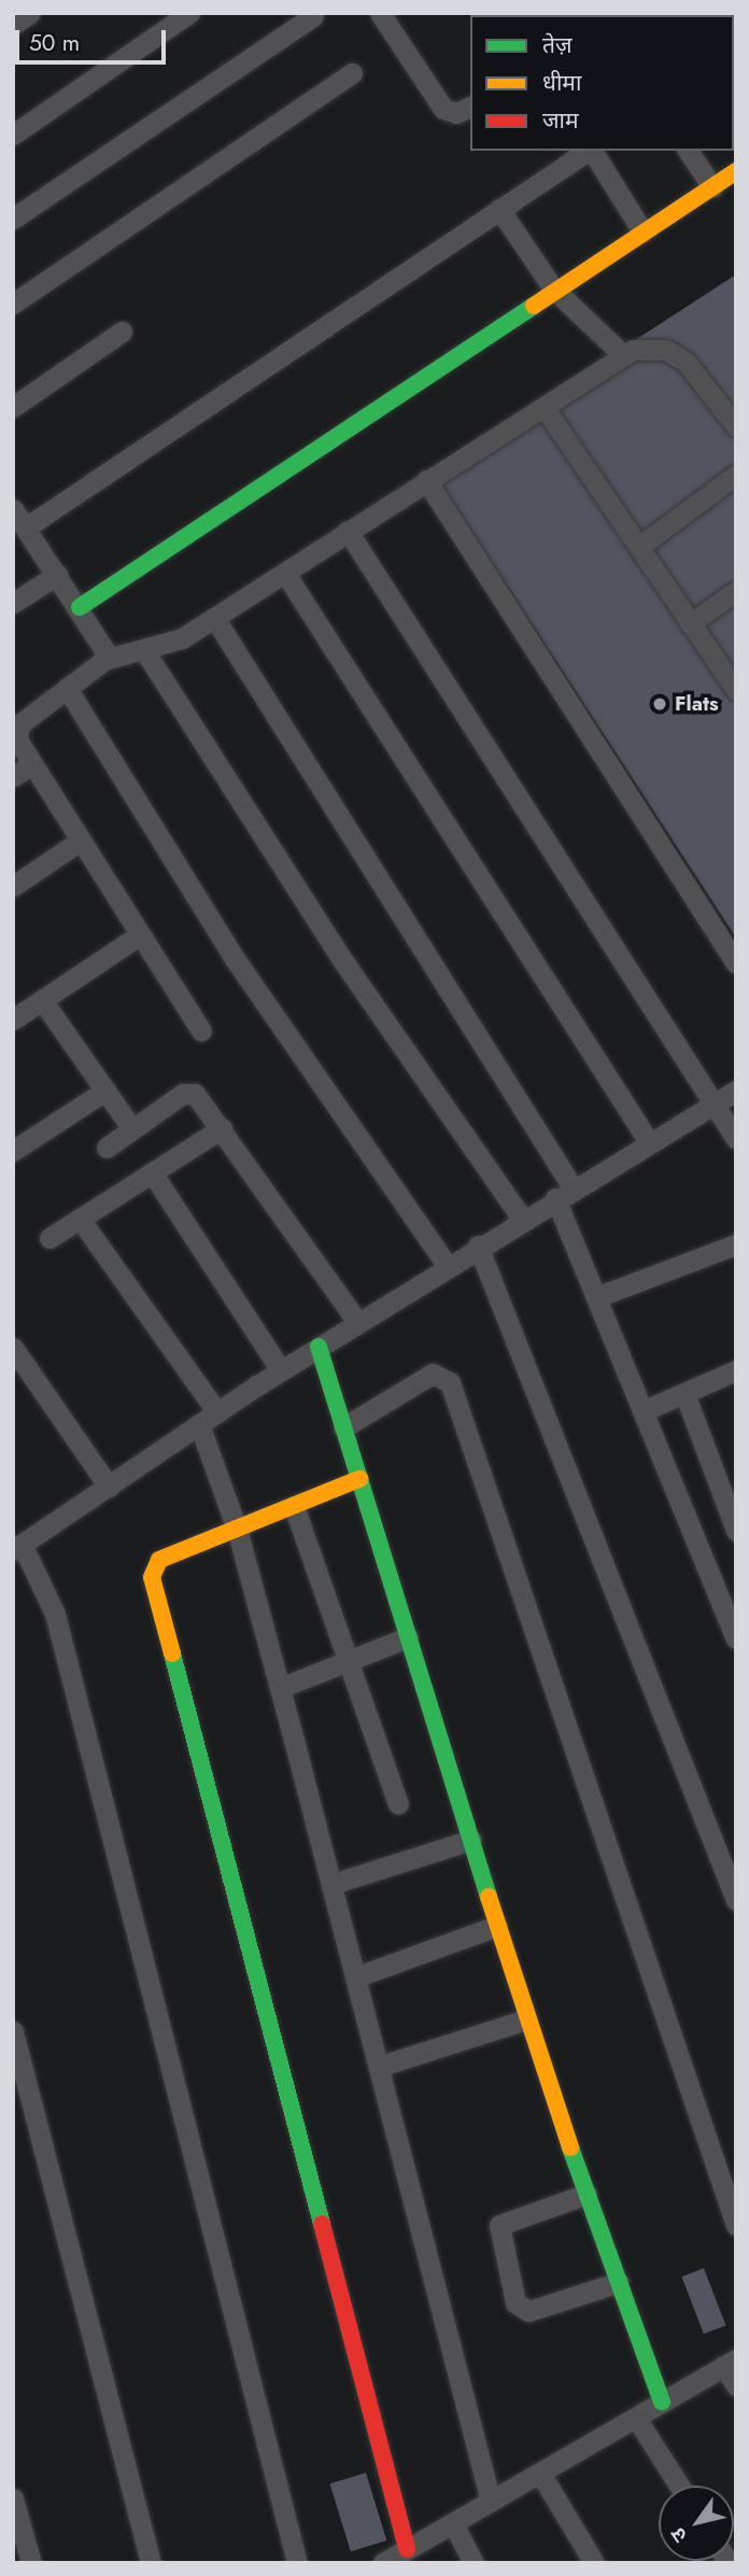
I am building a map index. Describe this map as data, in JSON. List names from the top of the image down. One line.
{"places":["Flats"],"legend":["तेज़","धीमा","जाम"],"scale_bar":"50 m","north":"bottom left"}
